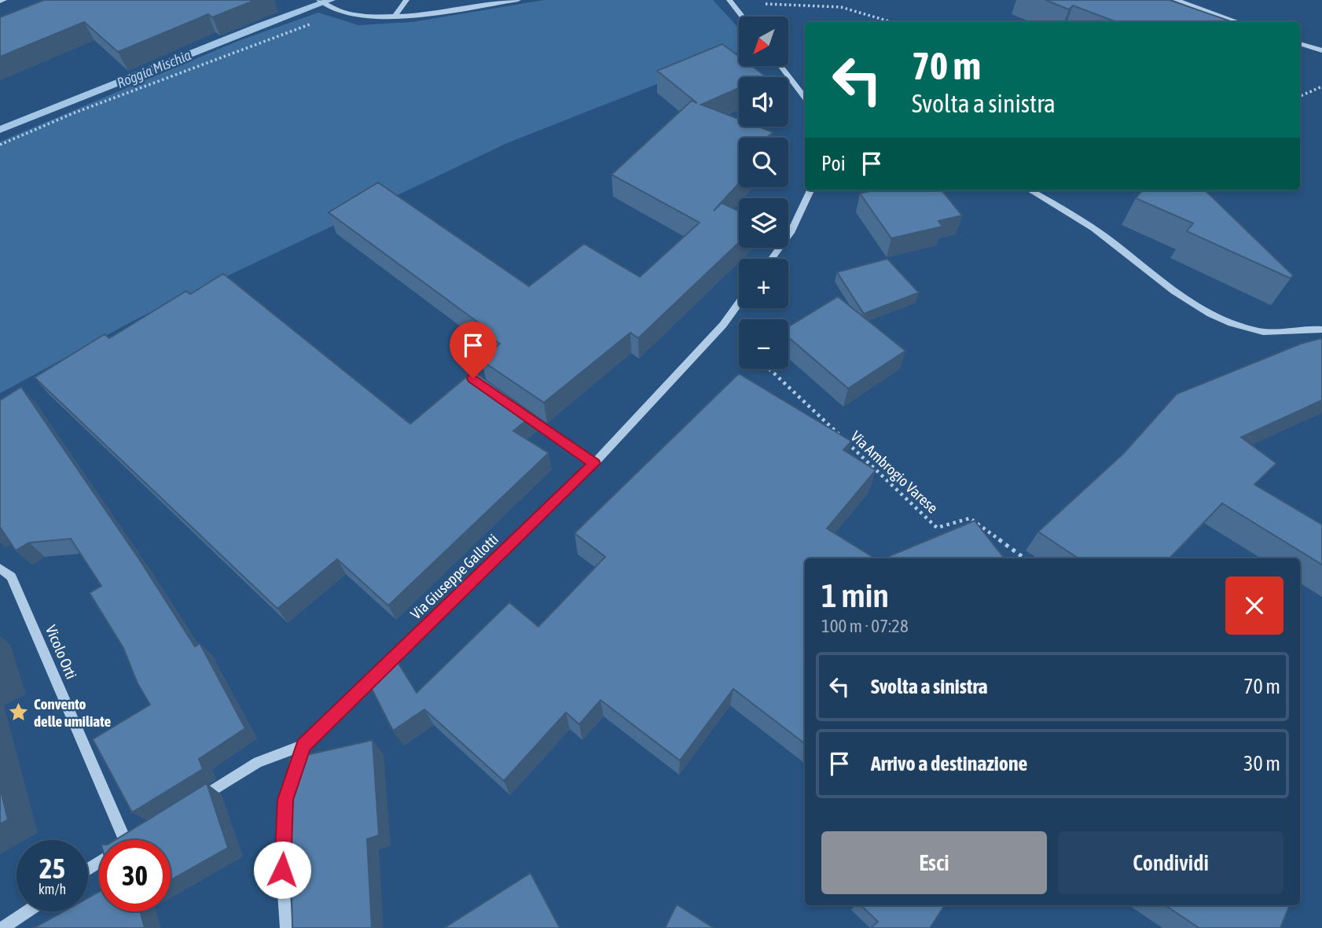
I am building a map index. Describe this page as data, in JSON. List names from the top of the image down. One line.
{"streets":{"street":["Via Giuseppe Gallotti","Vicolo Orti"],"path":["Via Ambrogio Varese"]},"water":["Roggia Mischia"],"places":{"place":["Convento delle umiliate"]},"north":"bottom left","page":{"map_buttons":["+","−"],"turn":["70 m","Svolta a sinistra"],"then":"Poi","heading":["1 min","100 m · 07:28"],"list":[{"name":"Svolta a sinistra","value":"70 m"},{"name":"Arrivo a destinazione","value":"30 m"}],"buttons":["Esci","Condividi"],"speed":"25 km/h","limit":"30"}}
